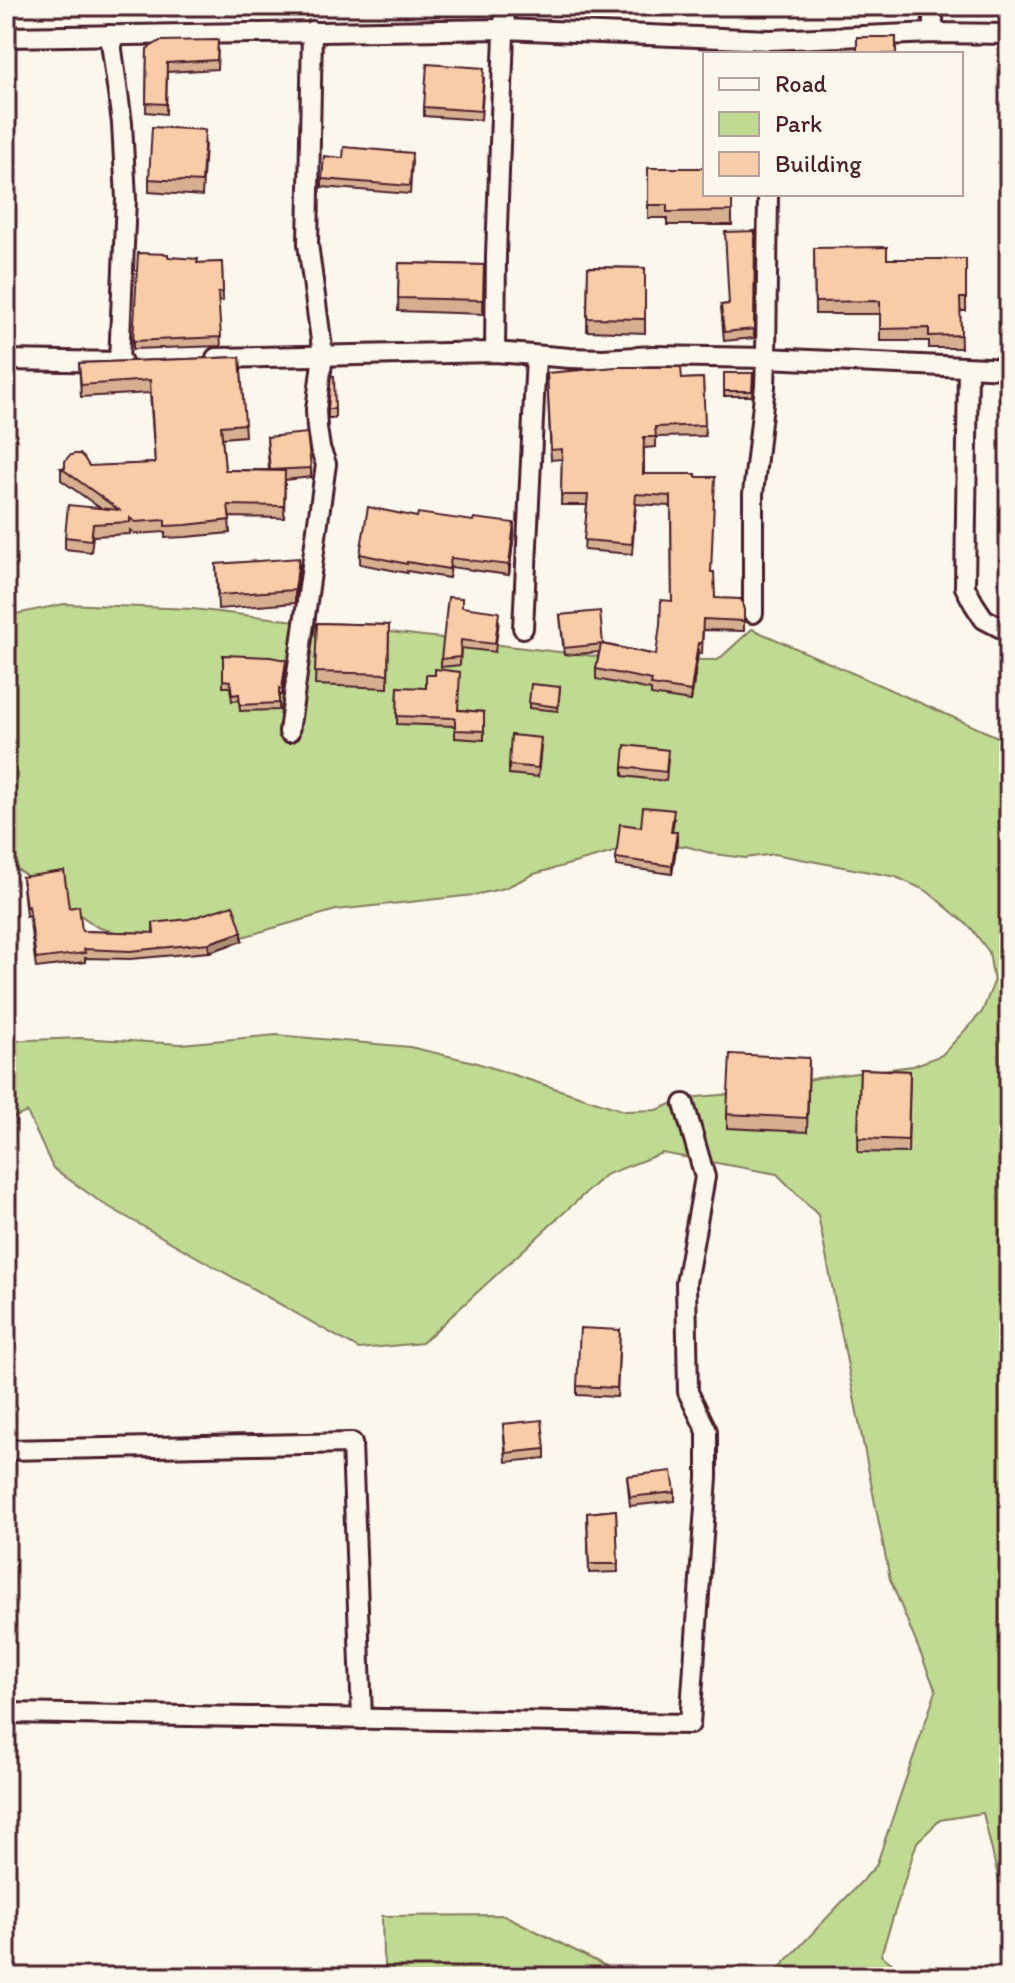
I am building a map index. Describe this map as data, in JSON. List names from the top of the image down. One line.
{"legend":["Road","Park","Building"]}
